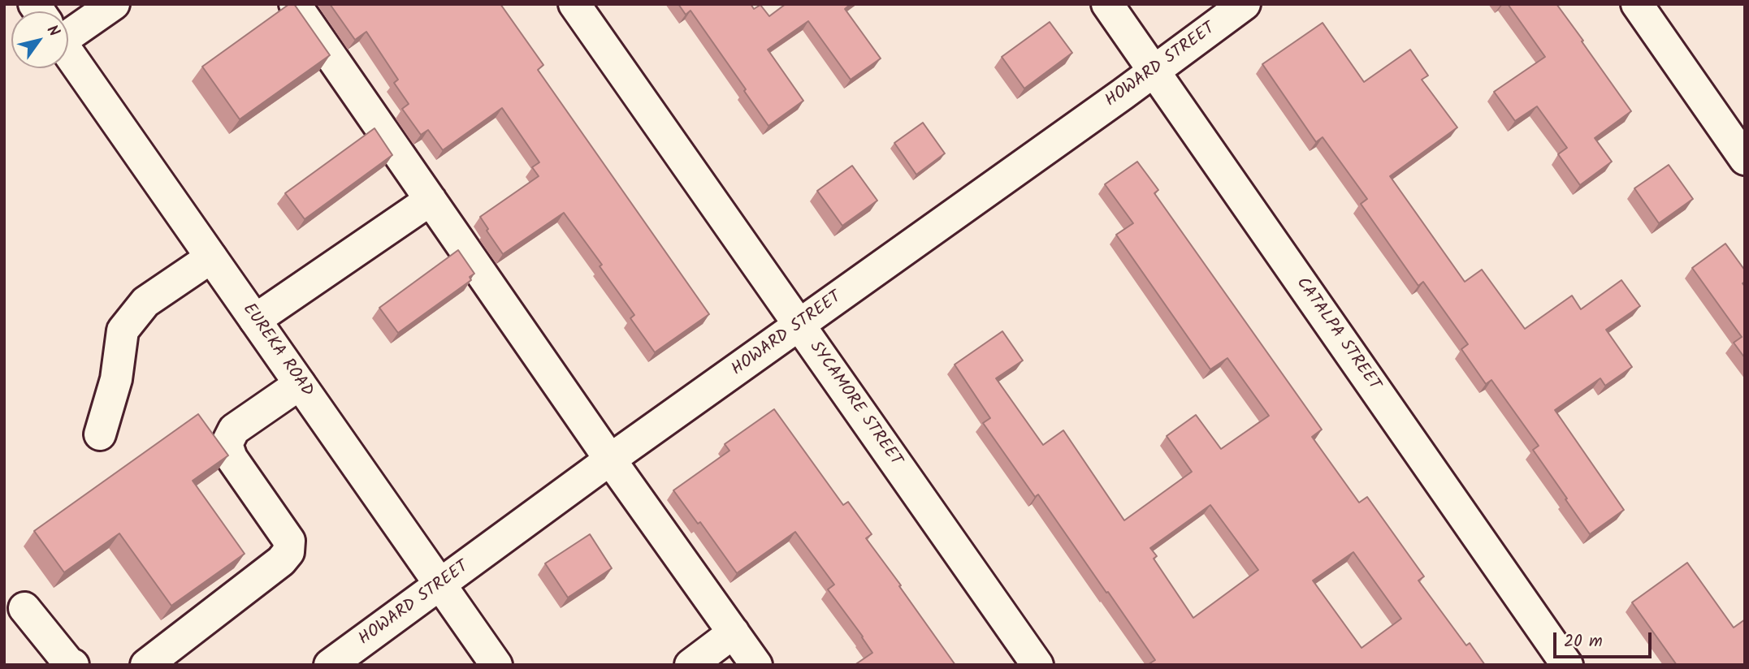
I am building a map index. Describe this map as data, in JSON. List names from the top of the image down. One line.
{"streets":{"street":["HOWARD STREET","CATALPA STREET","EUREKA ROAD","SYCAMORE STREET"]},"crossings":[["HOWARD STREET","CATALPA STREET"],["HOWARD STREET","EUREKA ROAD"],["HOWARD STREET","SYCAMORE STREET"]],"scale_bar":"20 m","north":"top right"}
